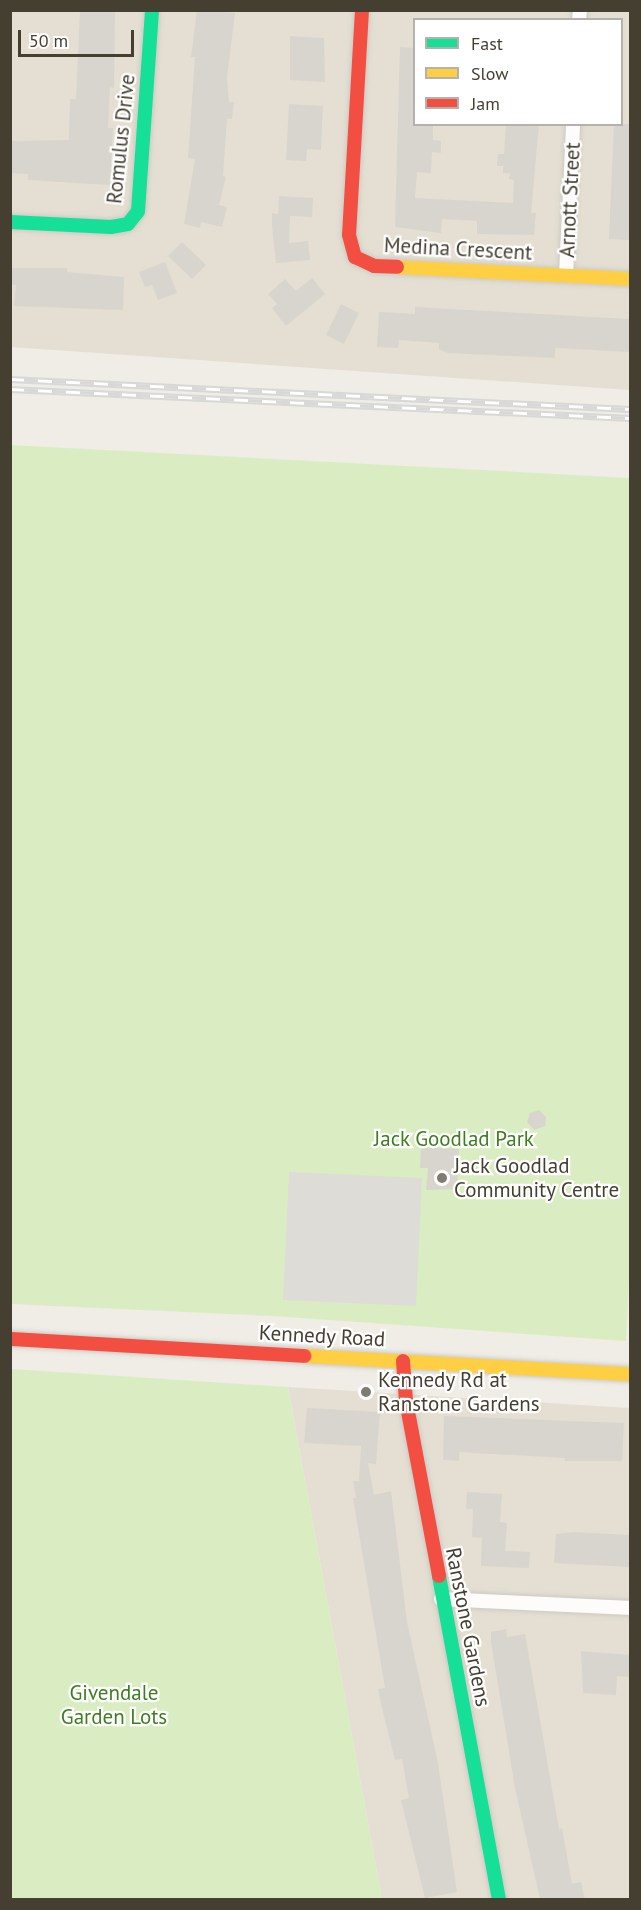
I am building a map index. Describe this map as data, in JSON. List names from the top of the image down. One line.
{"streets":{"street":["Romulus Drive","Arnott Street","Medina Crescent","Kennedy Road","Ranstone Gardens"]},"crossings":[["Arnott Street","Medina Crescent"],["Kennedy Road","Ranstone Gardens"]],"parks":["Jack Goodlad Park","Givendale Garden Lots"],"places":["Jack Goodlad Community Centre","Kennedy Rd at Ranstone Gardens"],"legend":["Fast","Slow","Jam"],"scale_bar":"50 m"}
